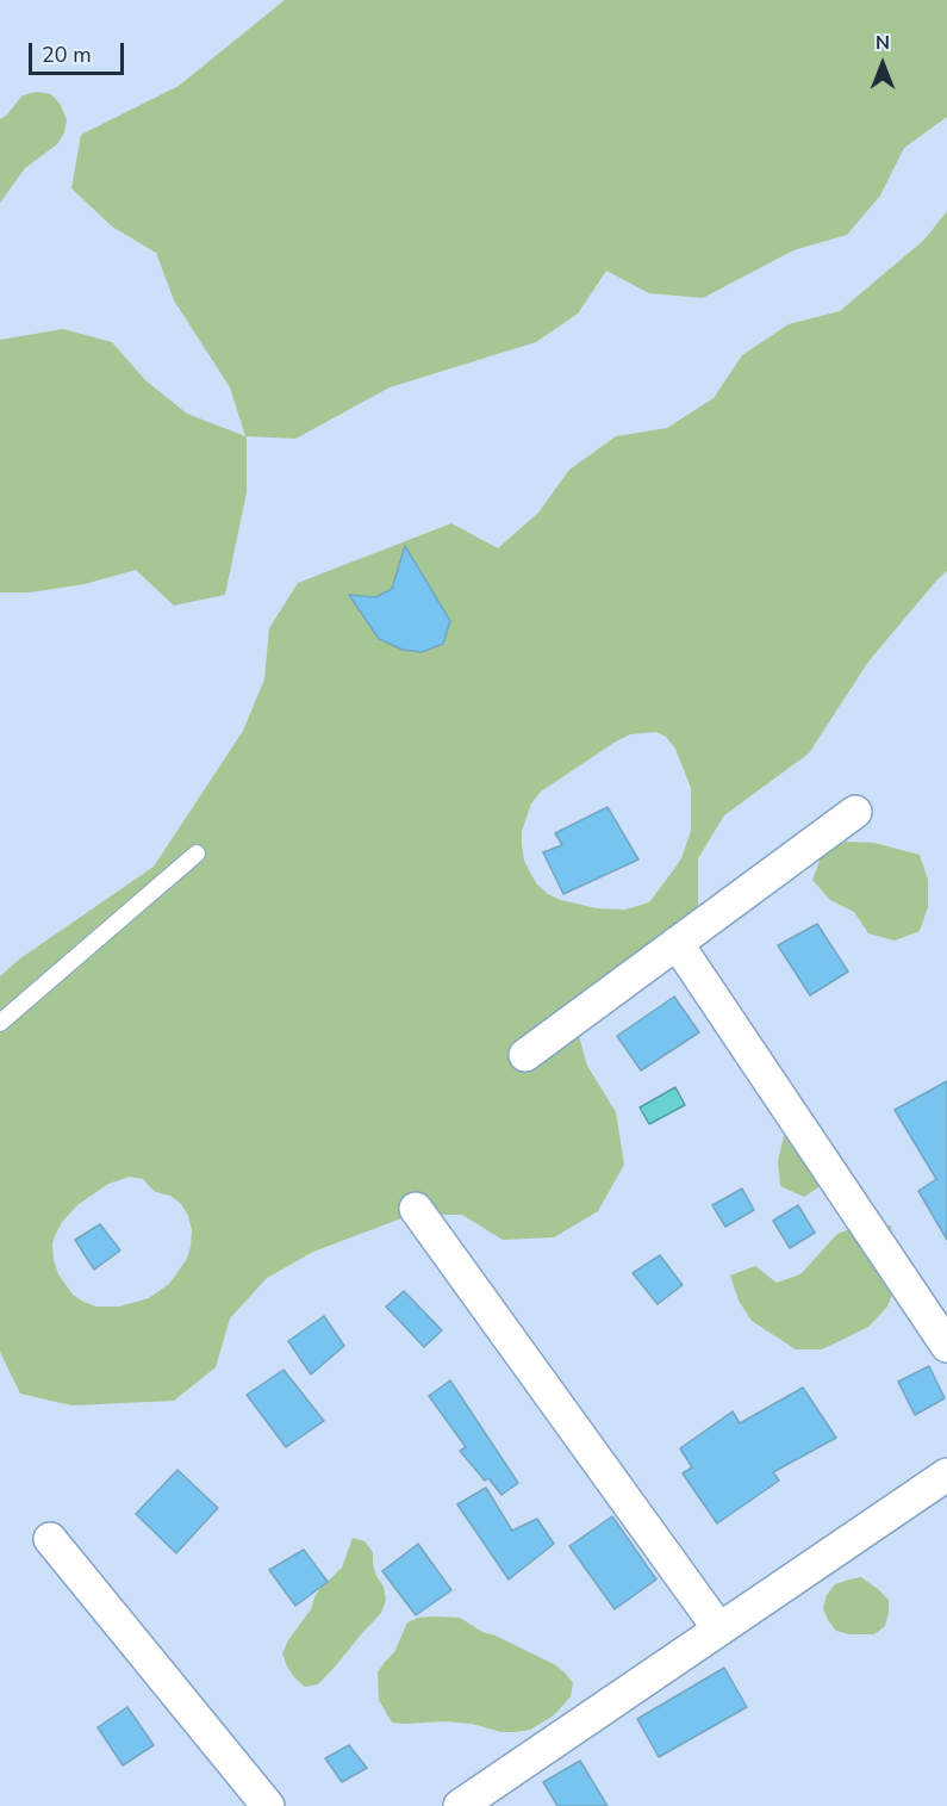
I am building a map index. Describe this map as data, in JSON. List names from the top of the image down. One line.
{"scale_bar":"20 m","north":"top"}
